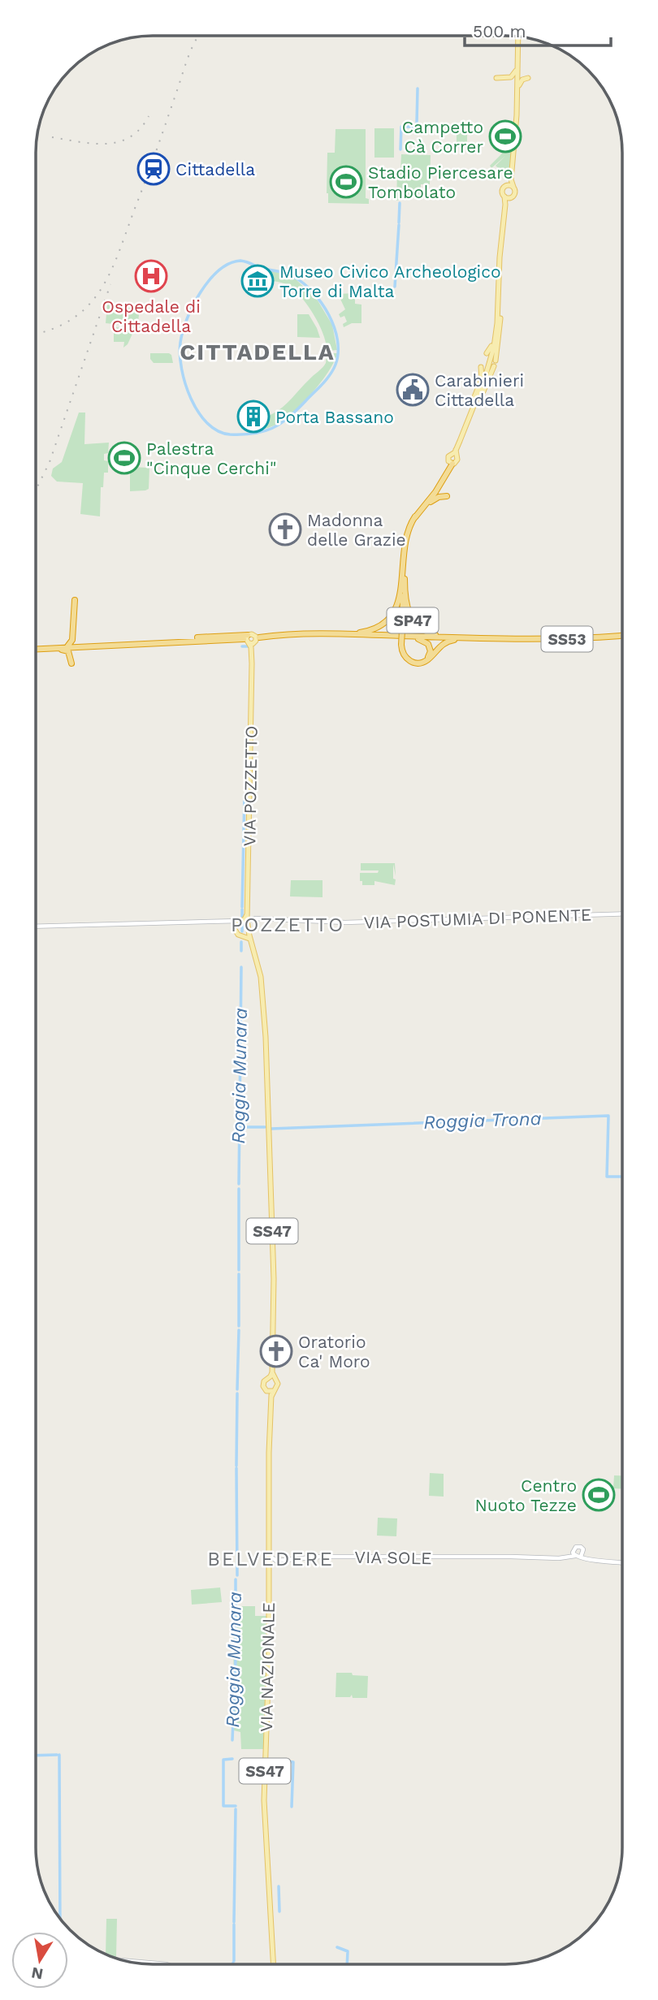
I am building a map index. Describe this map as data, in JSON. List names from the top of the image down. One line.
{"streets":{"highway":["SP47","SS53"],"main road":["VIA POZZETTO","VIA POSTUMIA DI PONENTE","SS47","VIA SOLE","VIA NAZIONALE"]},"crossings":[["SP47","SS53"],["SS53","VIA POZZETTO"],["VIA POZZETTO","SS47"],["SS47","VIA NAZIONALE"],["VIA SOLE","VIA NAZIONALE"]],"districts":["CITTADELLA","POZZETTO","BELVEDERE"],"water":["Roggia Munara","Roggia Trona"],"places":{"sports":["Campetto Cà Correr","Stadio Piercesare Tombolato","Palestra \"Cinque Cerchi\"","Centro Nuoto Tezze"],"station":["Cittadella"],"hospital":["Ospedale di Cittadella"],"museum":["Museo Civico Archeologico Torre di Malta"],"public building":["Carabinieri Cittadella"],"building":["Porta Bassano"],"church":["Madonna delle Grazie","Oratorio Ca' Moro"]},"scale_bar":"500 m","north":"bottom"}
